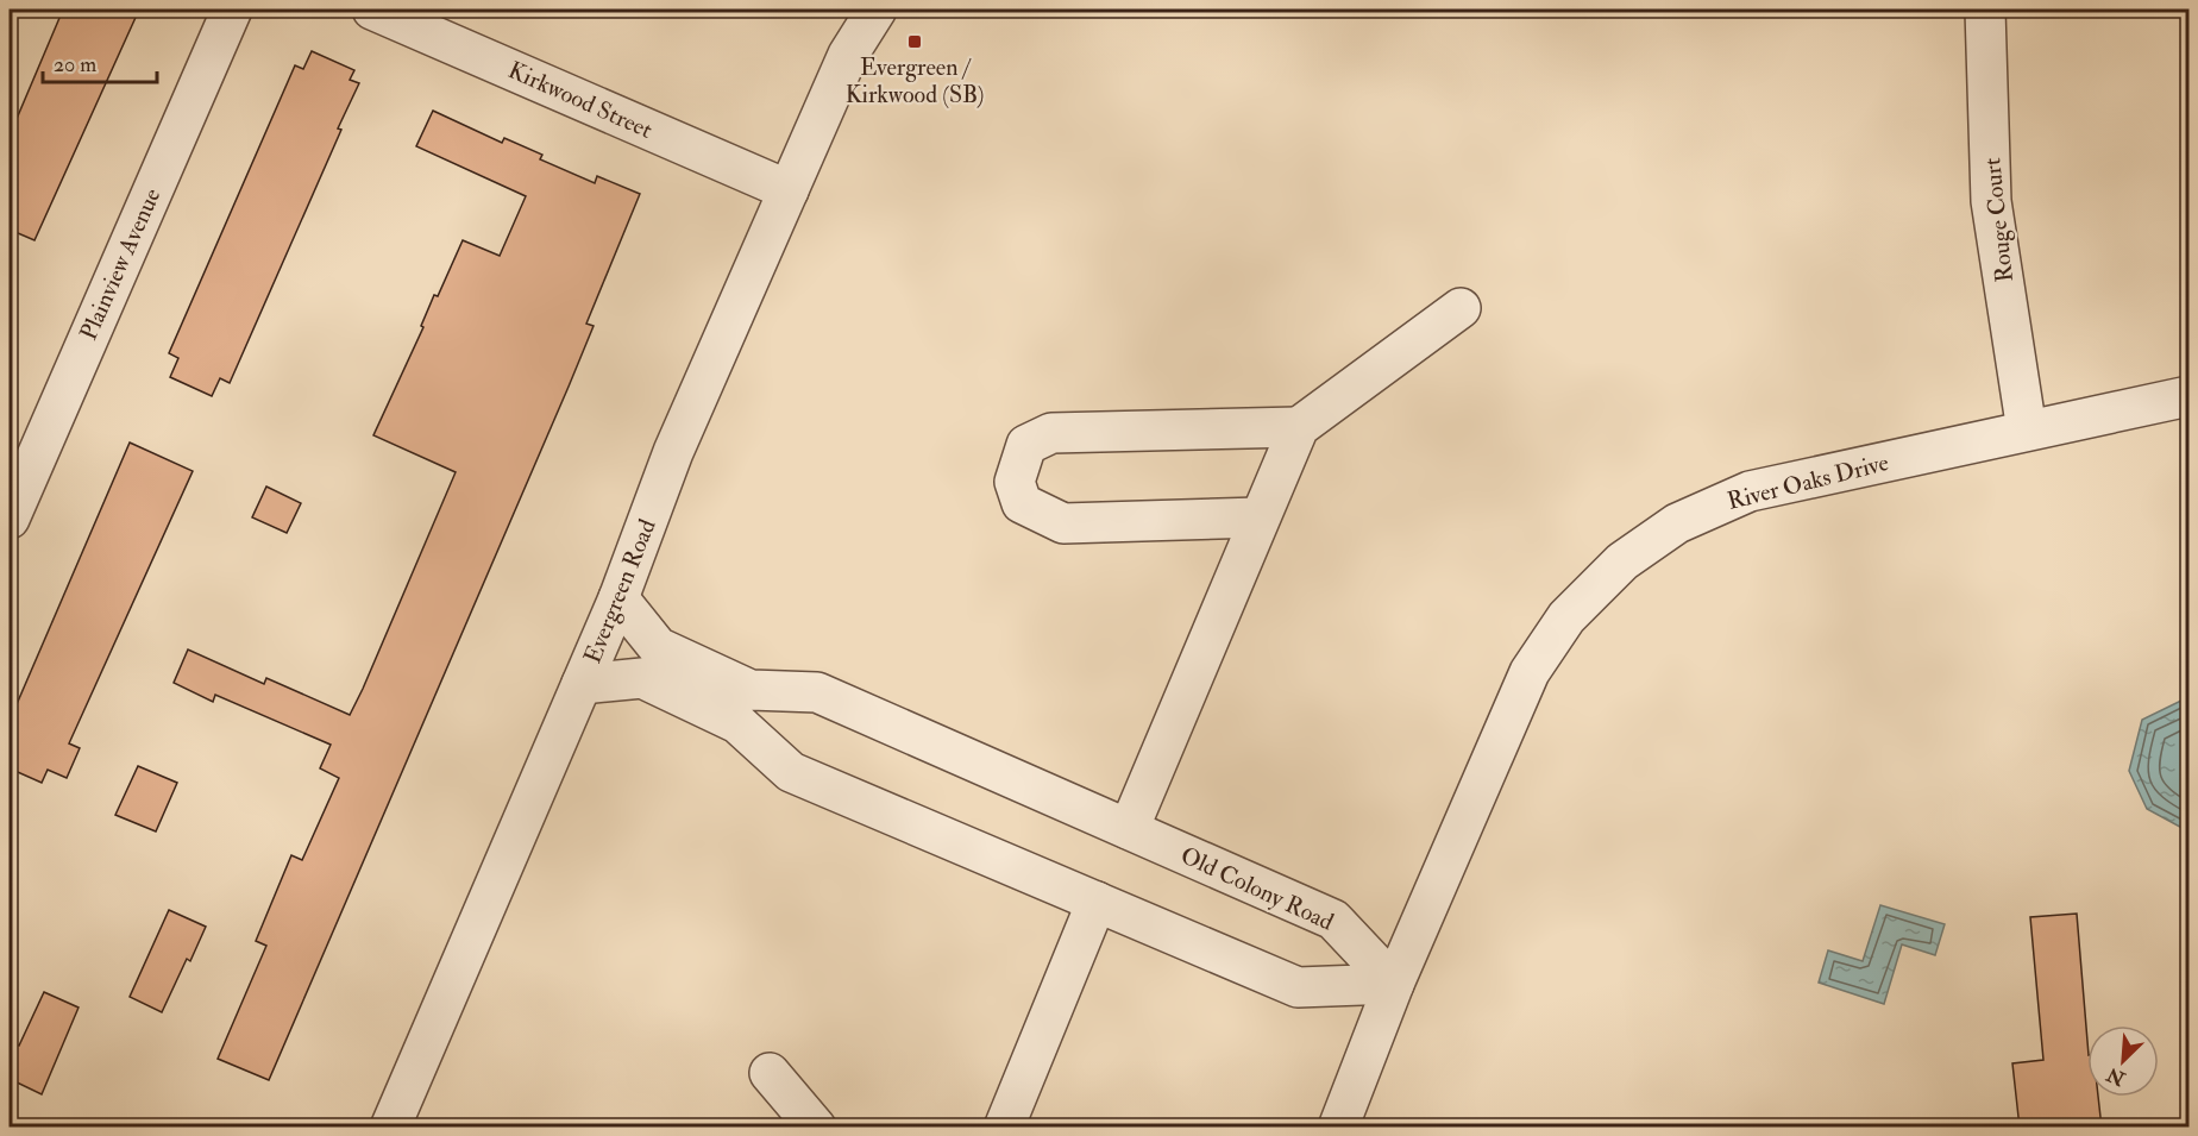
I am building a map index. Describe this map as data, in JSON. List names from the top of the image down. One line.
{"streets":{"street":["Kirkwood Street","Rouge Court","Plainview Avenue","River Oaks Drive","Evergreen Road","Old Colony Road"]},"crossings":[["Kirkwood Street","Evergreen Road"],["Rouge Court","River Oaks Drive"],["River Oaks Drive","Old Colony Road"],["Evergreen Road","Old Colony Road"]],"places":{"transit":["Evergreen / Kirkwood (SB)"]},"scale_bar":"20 m","north":"bottom left"}
